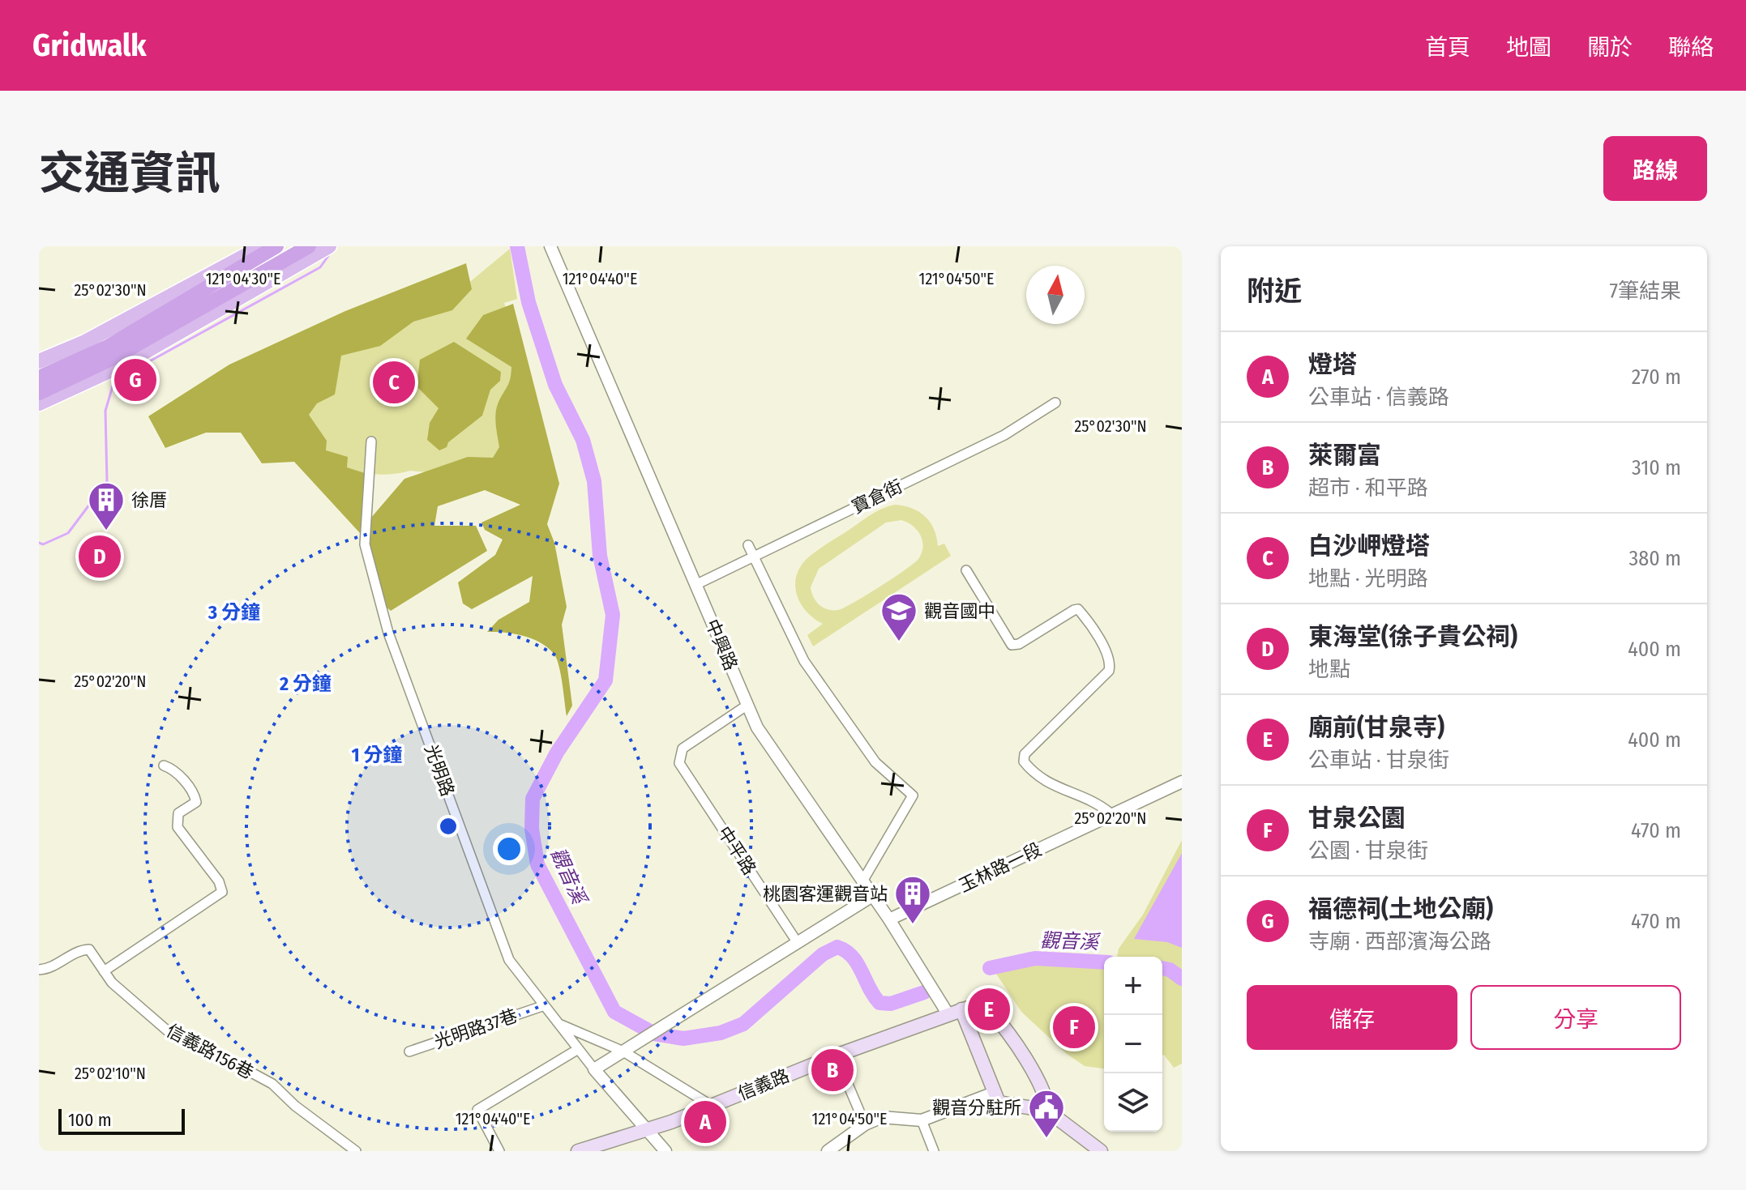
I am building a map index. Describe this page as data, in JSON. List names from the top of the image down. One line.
{"streets":{"main road":["信義路"],"street":["寶倉街","中興路","光明路","中平路","玉林路一段","光明路37巷","信義路156巷"]},"crossings":[["寶倉街","中興路"],["中興路","中平路"],["中興路","玉林路一段"],["中興路","信義路"],["光明路","光明路37巷"],["光明路","信義路"]],"water":["觀音溪"],"places":{"building":["徐厝","桃園客運觀音站"],"school or university":["觀音國中"],"public building":["觀音分駐所"]},"scale_bar":"100 m","north":"top","page":{"header":"Gridwalk","nav":["首頁","地圖","關於","聯絡"],"title":"交通資訊","buttons":["路線",["儲存","分享"]],"heading":["附近","7筆結果"],"list":[{"mark":"A","name":"燈塔","note":"公車站 · 信義路","value":"270 m"},{"mark":"B","name":"萊爾富","note":"超市 · 和平路","value":"310 m"},{"mark":"C","name":"白沙岬燈塔","note":"地點 · 光明路","value":"380 m"},{"mark":"D","name":"東海堂(徐子貴公祠)","note":"地點","value":"400 m"},{"mark":"E","name":"廟前(甘泉寺)","note":"公車站 · 甘泉街","value":"400 m"},{"mark":"F","name":"甘泉公園","note":"公園 · 甘泉街","value":"470 m"},{"mark":"G","name":"福德祠(土地公廟)","note":"寺廟 · 西部濱海公路","value":"470 m"}],"pins":["G","C","D","E","F","B","A"],"map_buttons":["+","−"],"scale":"100 m"},"coordinates":["121°04'30\"E","121°04'40\"E","121°04'50\"E","25°02'30\"N","25°02'20\"N","25°02'10\"N"],"rings":["3 分鐘","2 分鐘","1 分鐘"]}
